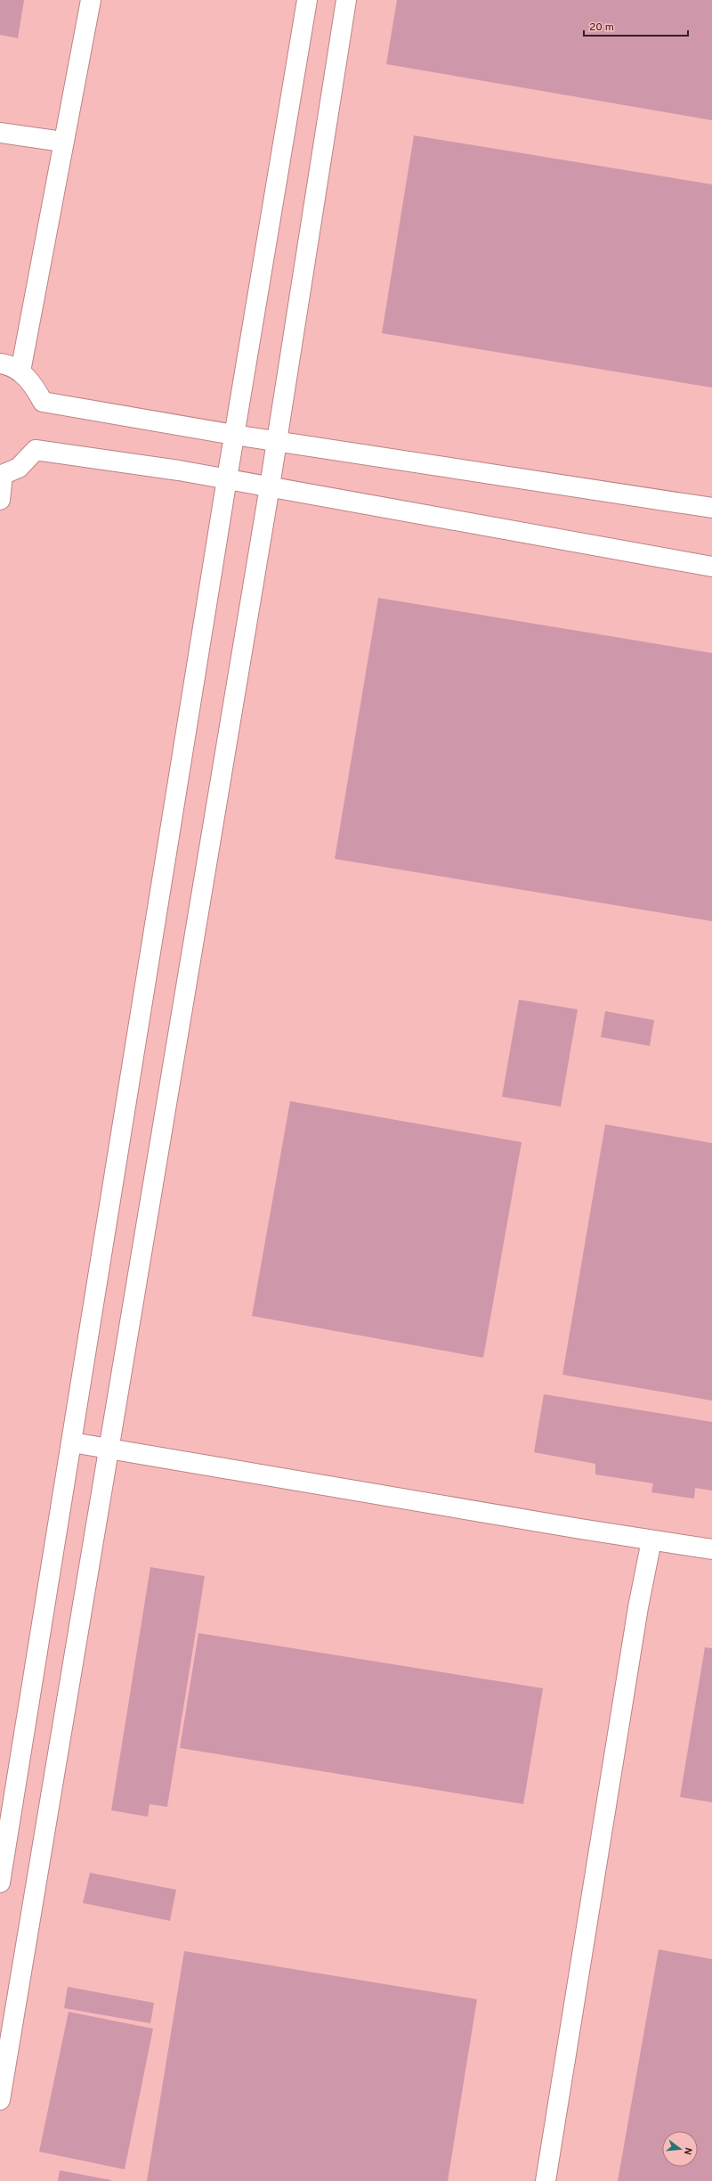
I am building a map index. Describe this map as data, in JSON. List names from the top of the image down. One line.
{"scale_bar":"20 m","north":"right"}
